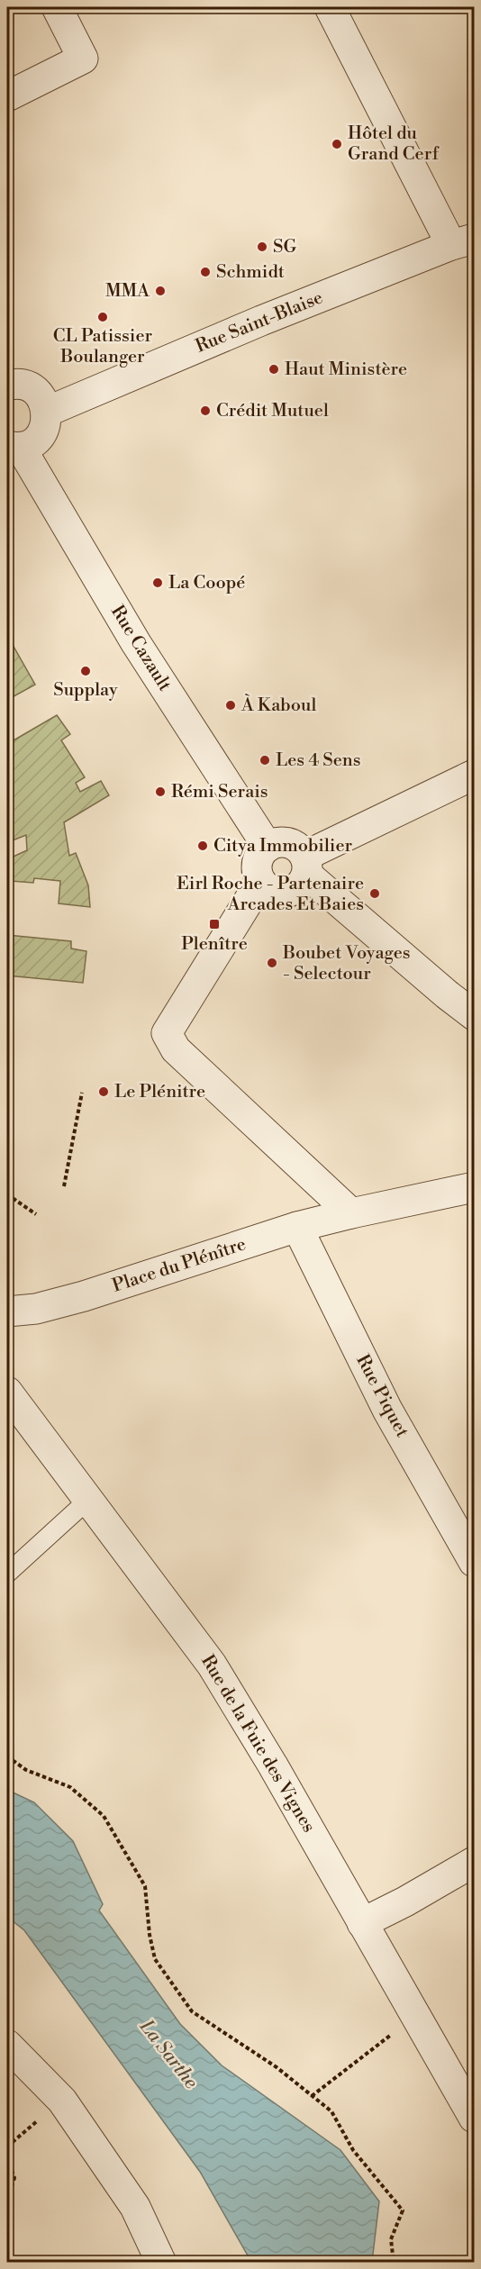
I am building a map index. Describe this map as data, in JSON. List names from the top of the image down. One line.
{"streets":{"street":["Rue Saint-Blaise","Rue Cazault","Place du Plénître","Rue Piquet","Rue de la Fuie des Vignes"]},"crossings":[["Place du Plénître","Rue Piquet"]],"water":["La Sarthe"],"places":{"other":["Hôtel du Grand Cerf","SG","Schmidt","MMA","CL Patissier Boulanger","Haut Ministère","Crédit Mutuel","La Coopé","Supplay","À Kaboul","Les 4 Sens","Rémi Serais","Citya Immobilier","Eirl Roche - Partenaire Arcades Et Baies","Boubet Voyages - Selectour","Le Plénitre"],"transit":["Plenître"]}}
